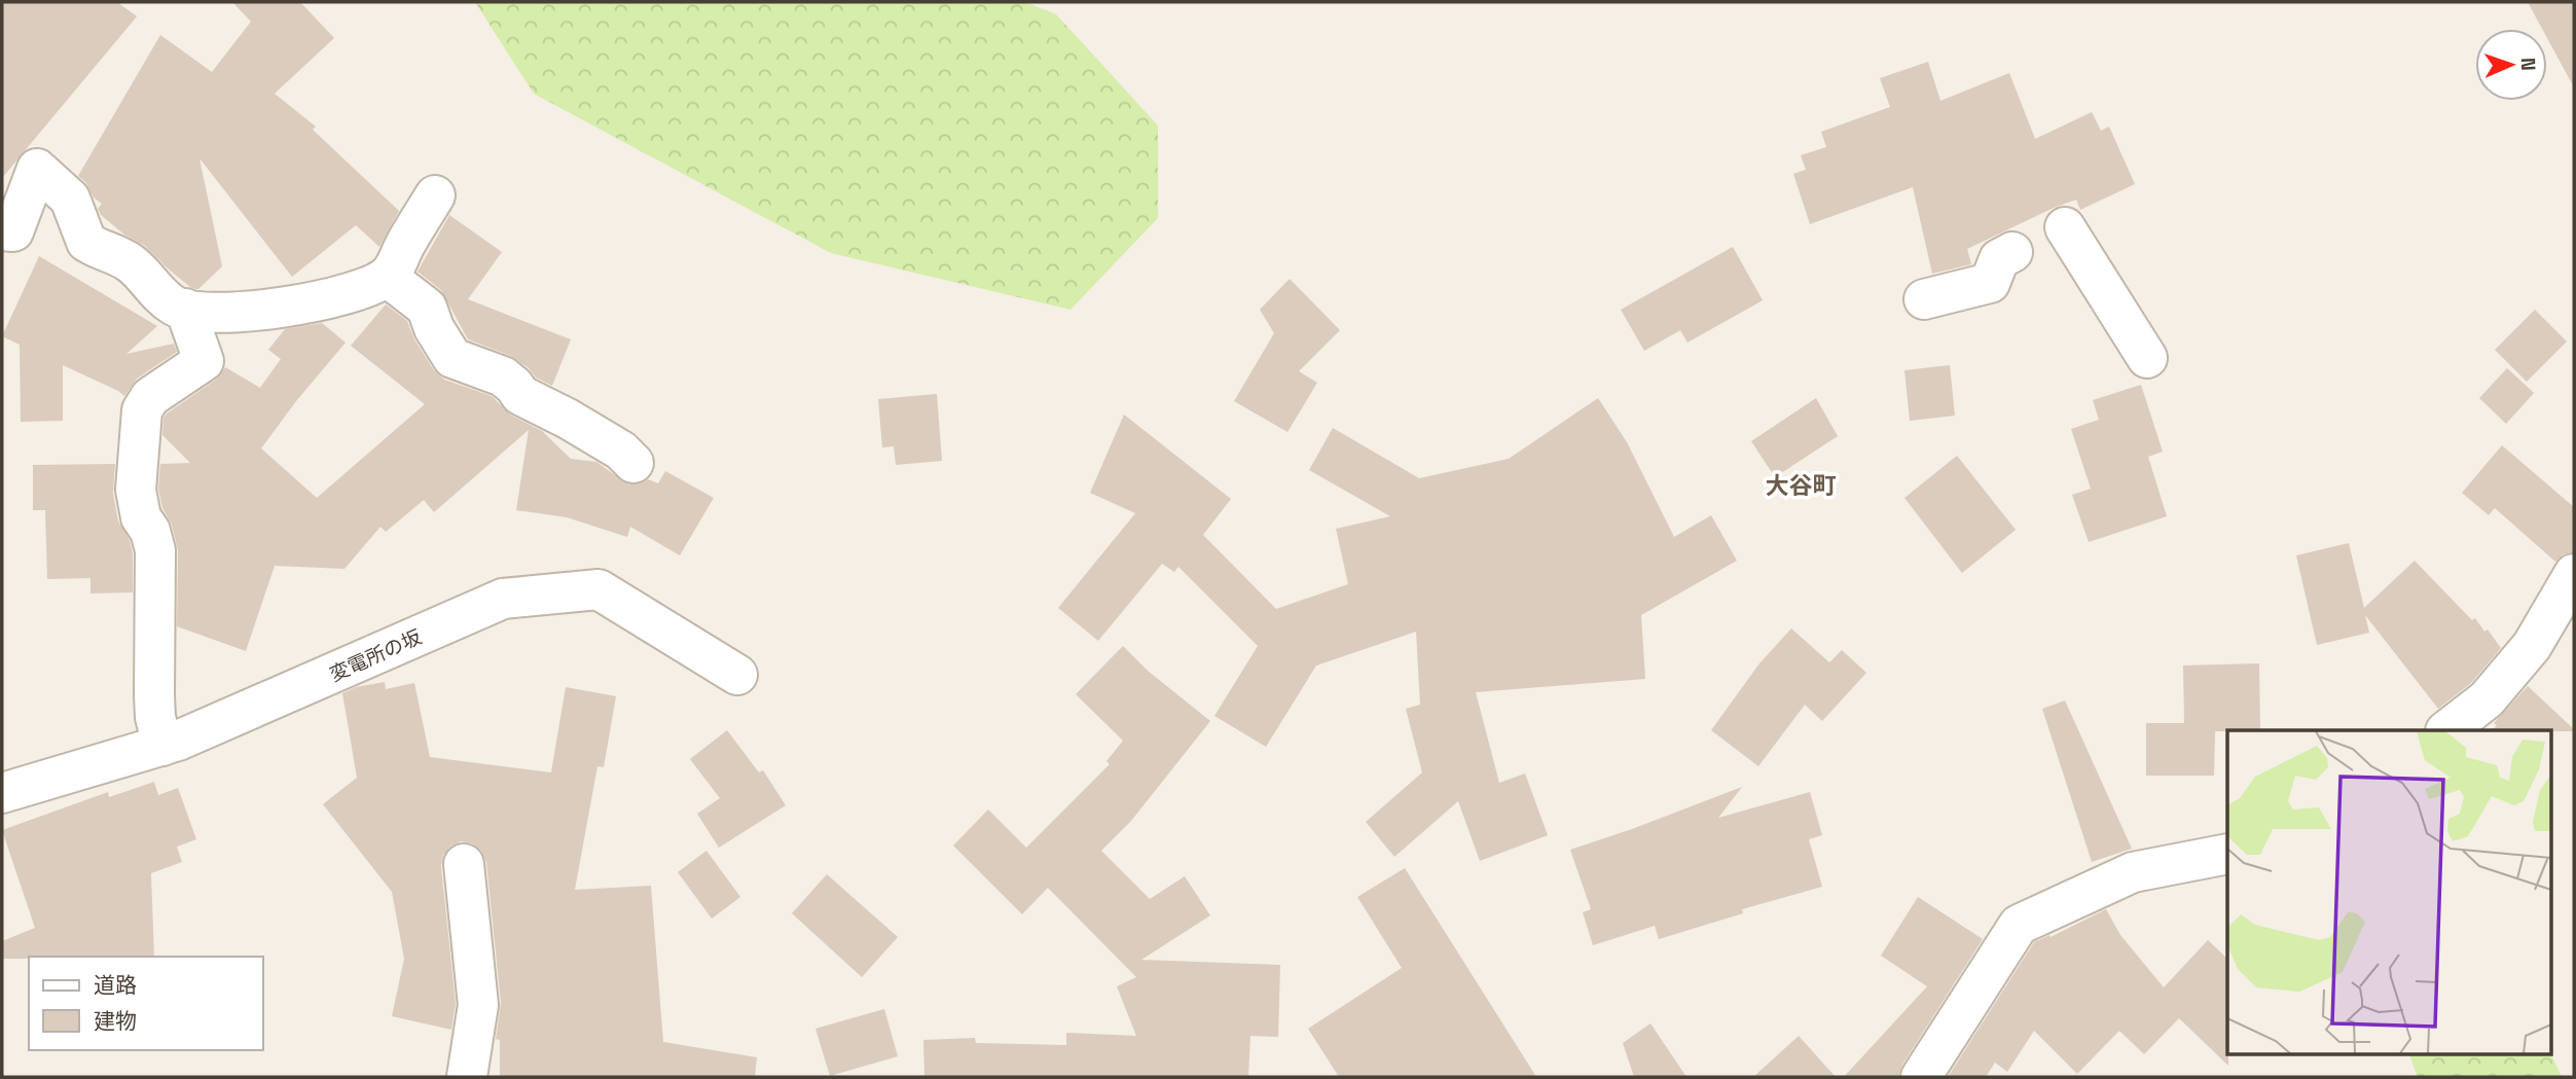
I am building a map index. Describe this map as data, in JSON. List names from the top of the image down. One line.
{"streets":{"street":["変電所の坂"]},"districts":["大谷町"],"legend":["道路","建物"],"north":"right"}
